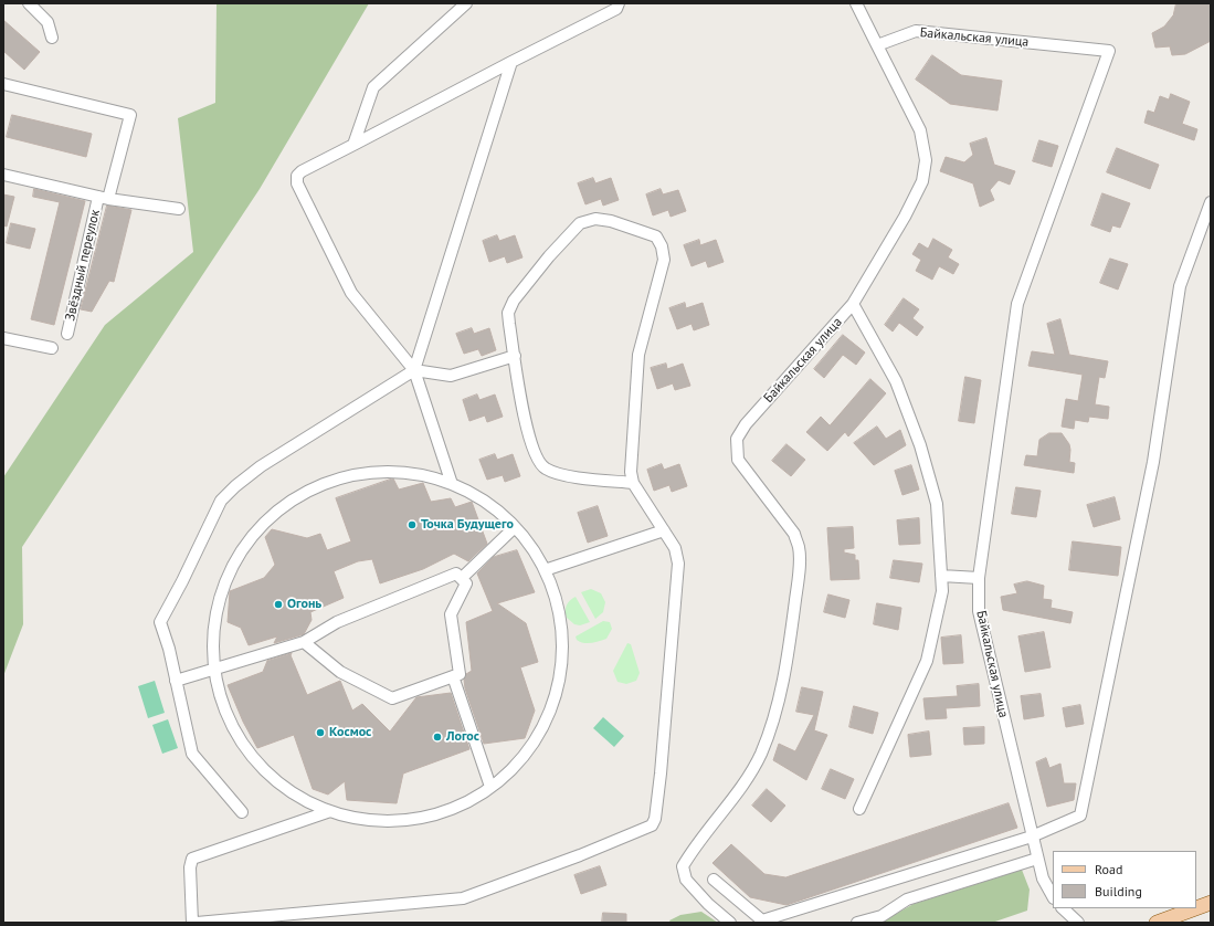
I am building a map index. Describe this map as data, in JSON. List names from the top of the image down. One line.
{"streets":{"street":["Байкальская улица","Звёздный переулок"]},"places":["Точка Будущего","Огонь","Космос","Логос"],"legend":["Road","Building"]}
